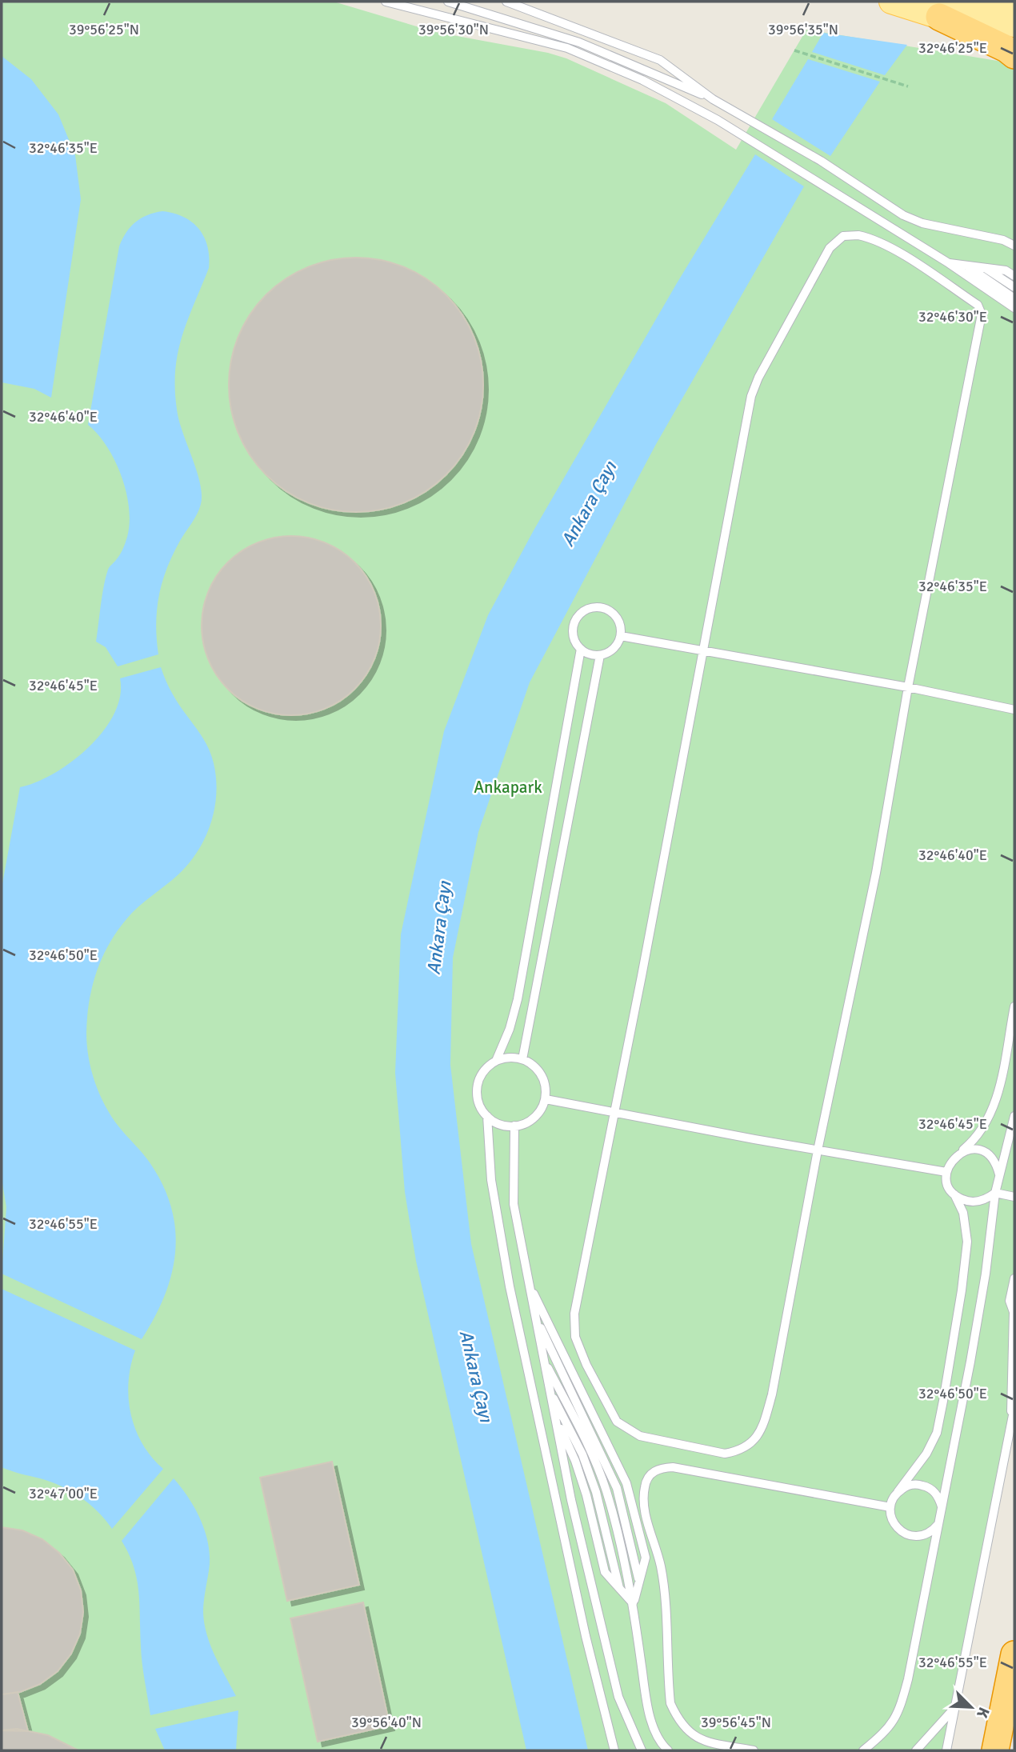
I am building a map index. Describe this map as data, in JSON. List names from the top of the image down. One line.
{"water":["Ankara Çayı"],"parks":["Ankapark"],"north":"bottom right","coordinates":["39°56'25\"N","39°56'30\"N","39°56'35\"N","32°46'25\"E","32°46'35\"E","32°46'30\"E","32°46'40\"E","32°46'45\"E","32°46'50\"E","32°46'55\"E","32°47'00\"E","39°56'40\"N","39°56'45\"N"]}
